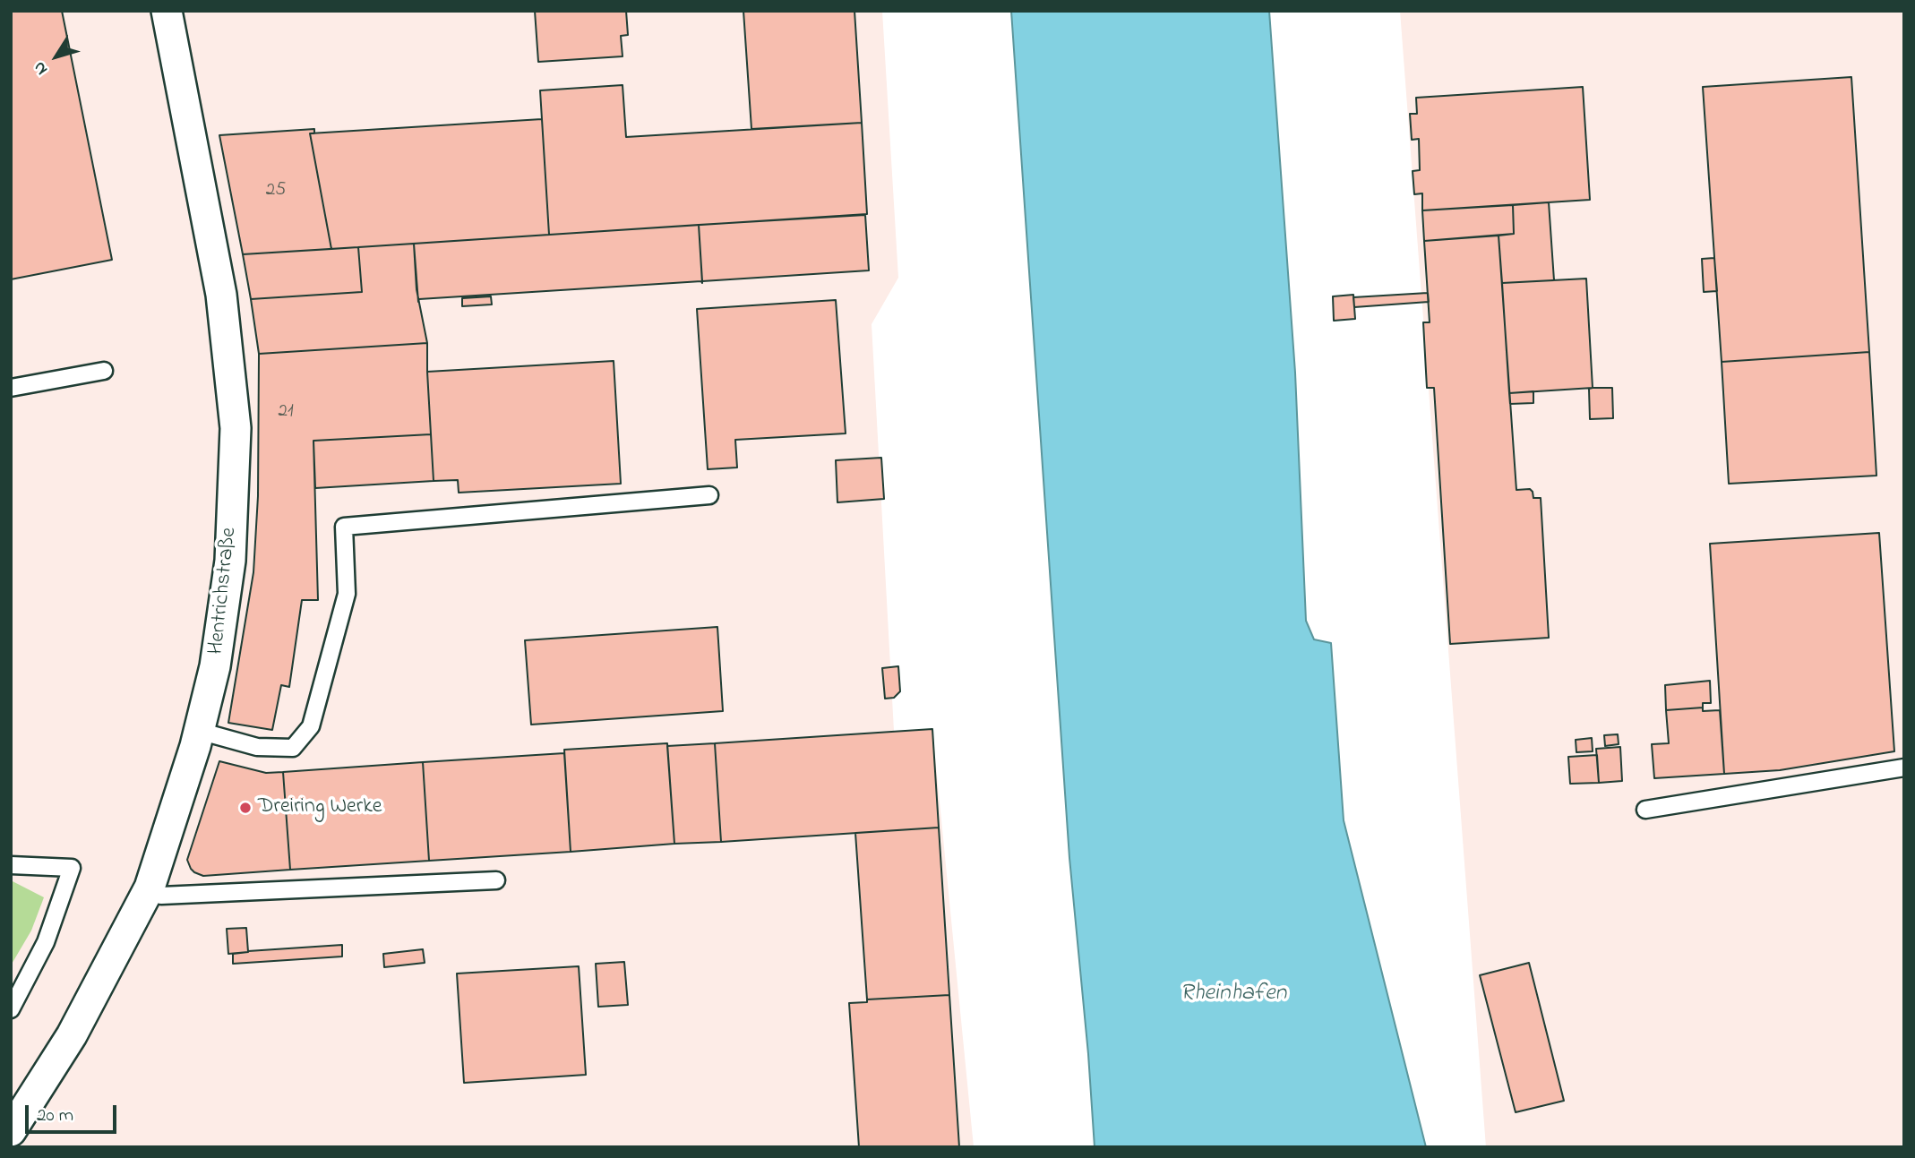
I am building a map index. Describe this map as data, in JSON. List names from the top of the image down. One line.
{"streets":{"street":["Hentrichstraße"]},"water":["Rheinhafen"],"places":["Dreiring Werke"],"house_numbers":["25","21"],"scale_bar":"20 m","north":"bottom left"}
